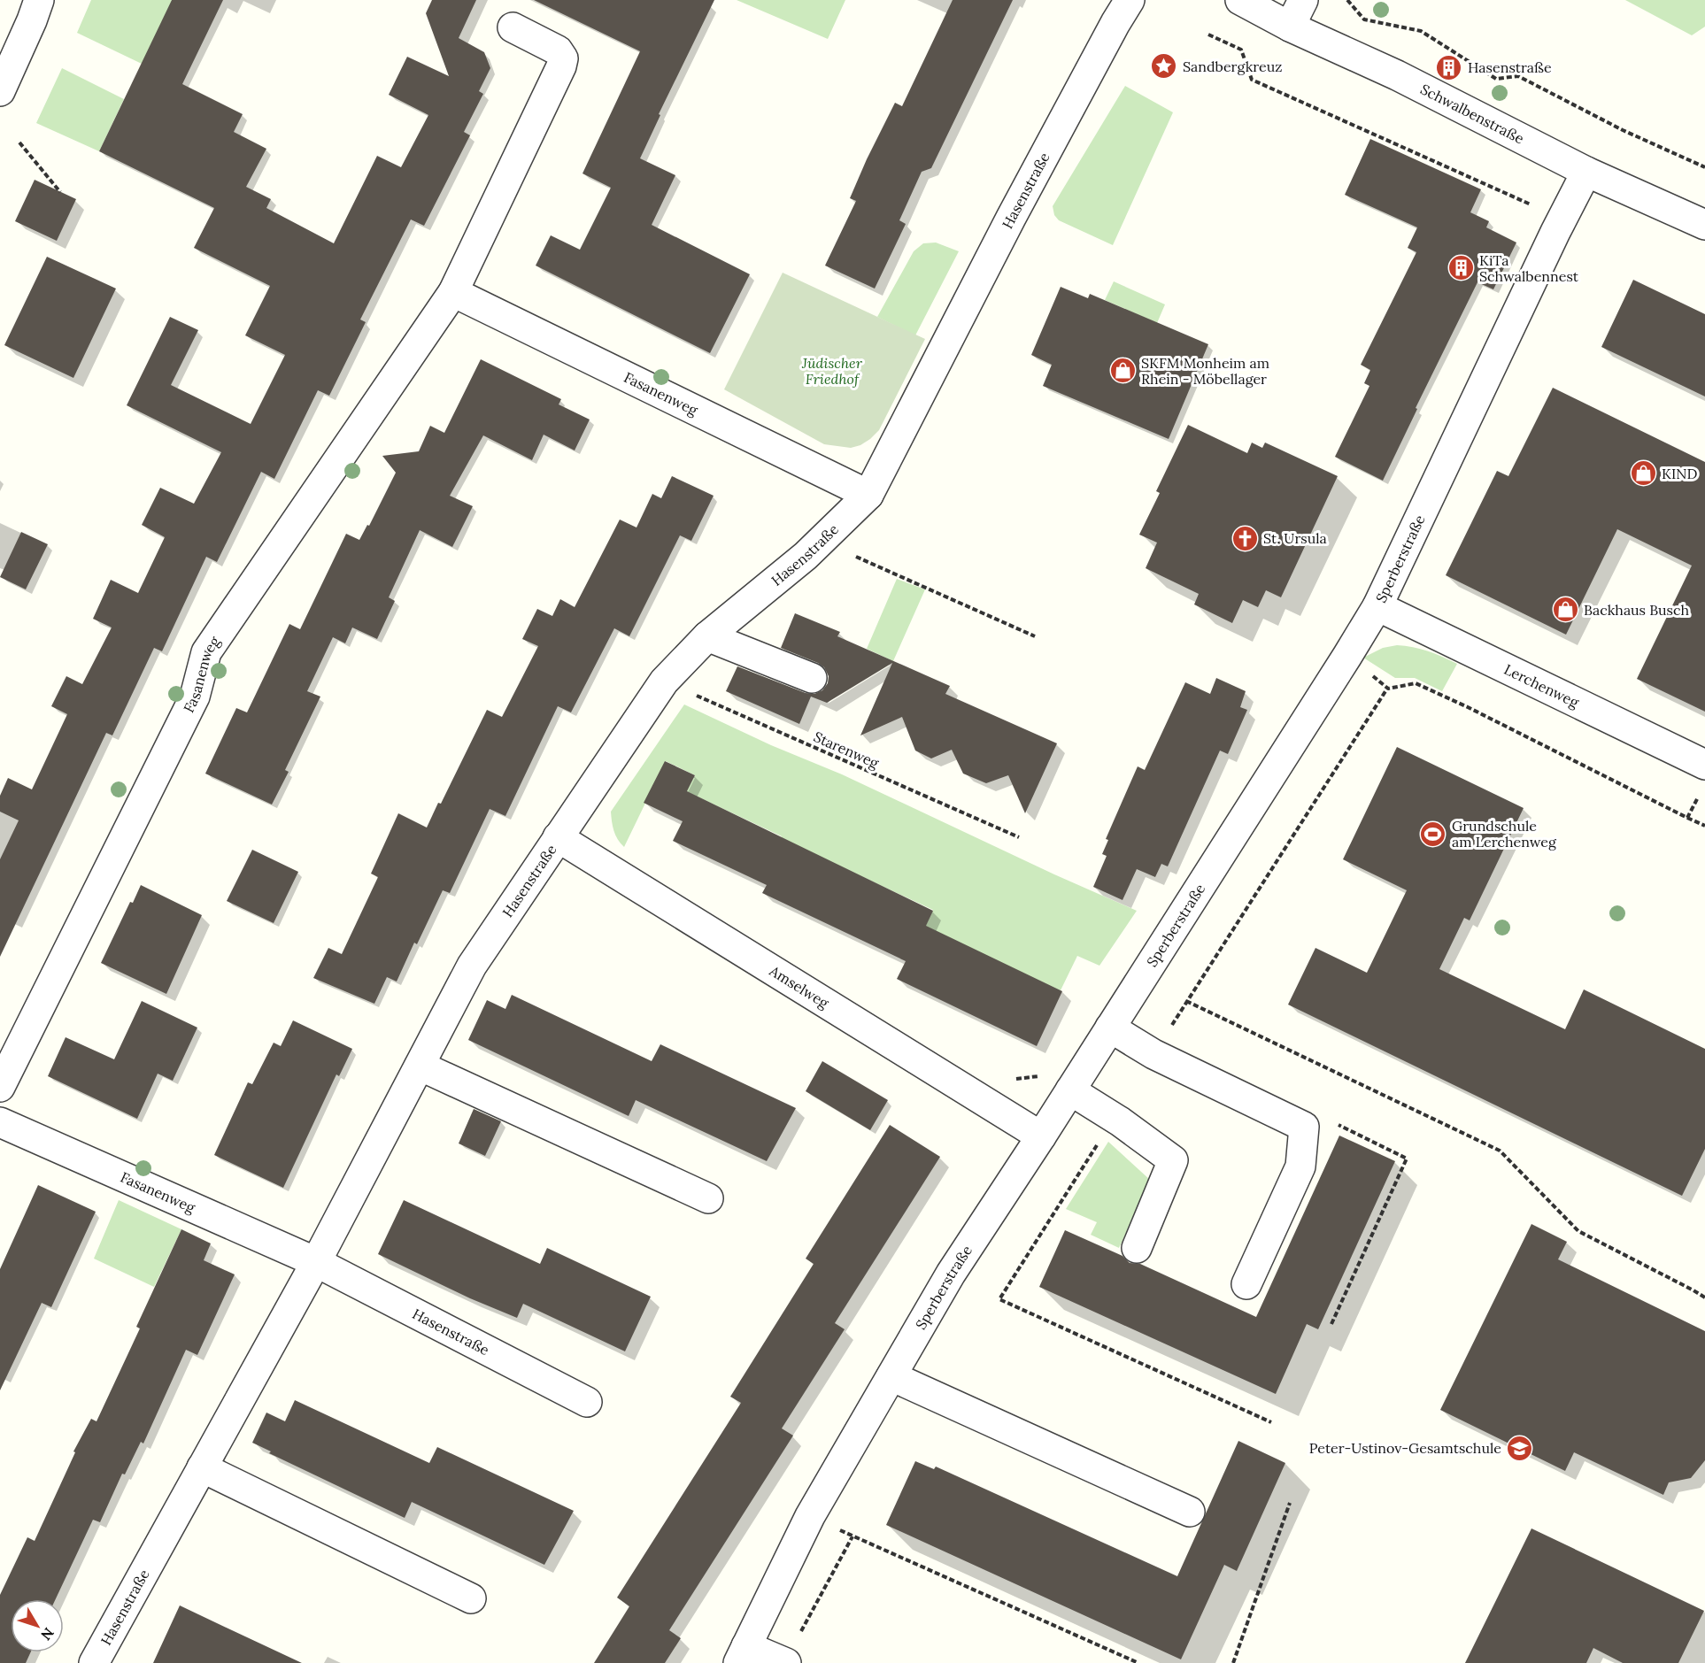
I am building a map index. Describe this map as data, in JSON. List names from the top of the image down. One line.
{"streets":{"street":["Schwalbenstraße","Hasenstraße","Fasanenweg","Sperberstraße","Lerchenweg","Amselweg"],"path":["Starenweg"]},"crossings":[["Schwalbenstraße","Sperberstraße"],["Hasenstraße","Fasanenweg"],["Hasenstraße","Starenweg"],["Hasenstraße","Amselweg"],["Sperberstraße","Lerchenweg"],["Sperberstraße","Amselweg"]],"parks":["Jüdischer Friedhof"],"places":{"place":["Sandbergkreuz"],"building":["Hasenstraße","KiTa Schwalbennest"],"shop":["SKFM Monheim am Rhein - Möbellager","KIND","Backhaus Busch"],"church":["St. Ursula"],"sports":["Grundschule am Lerchenweg"],"school or university":["Peter-Ustinov-Gesamtschule"]},"north":"bottom right"}
